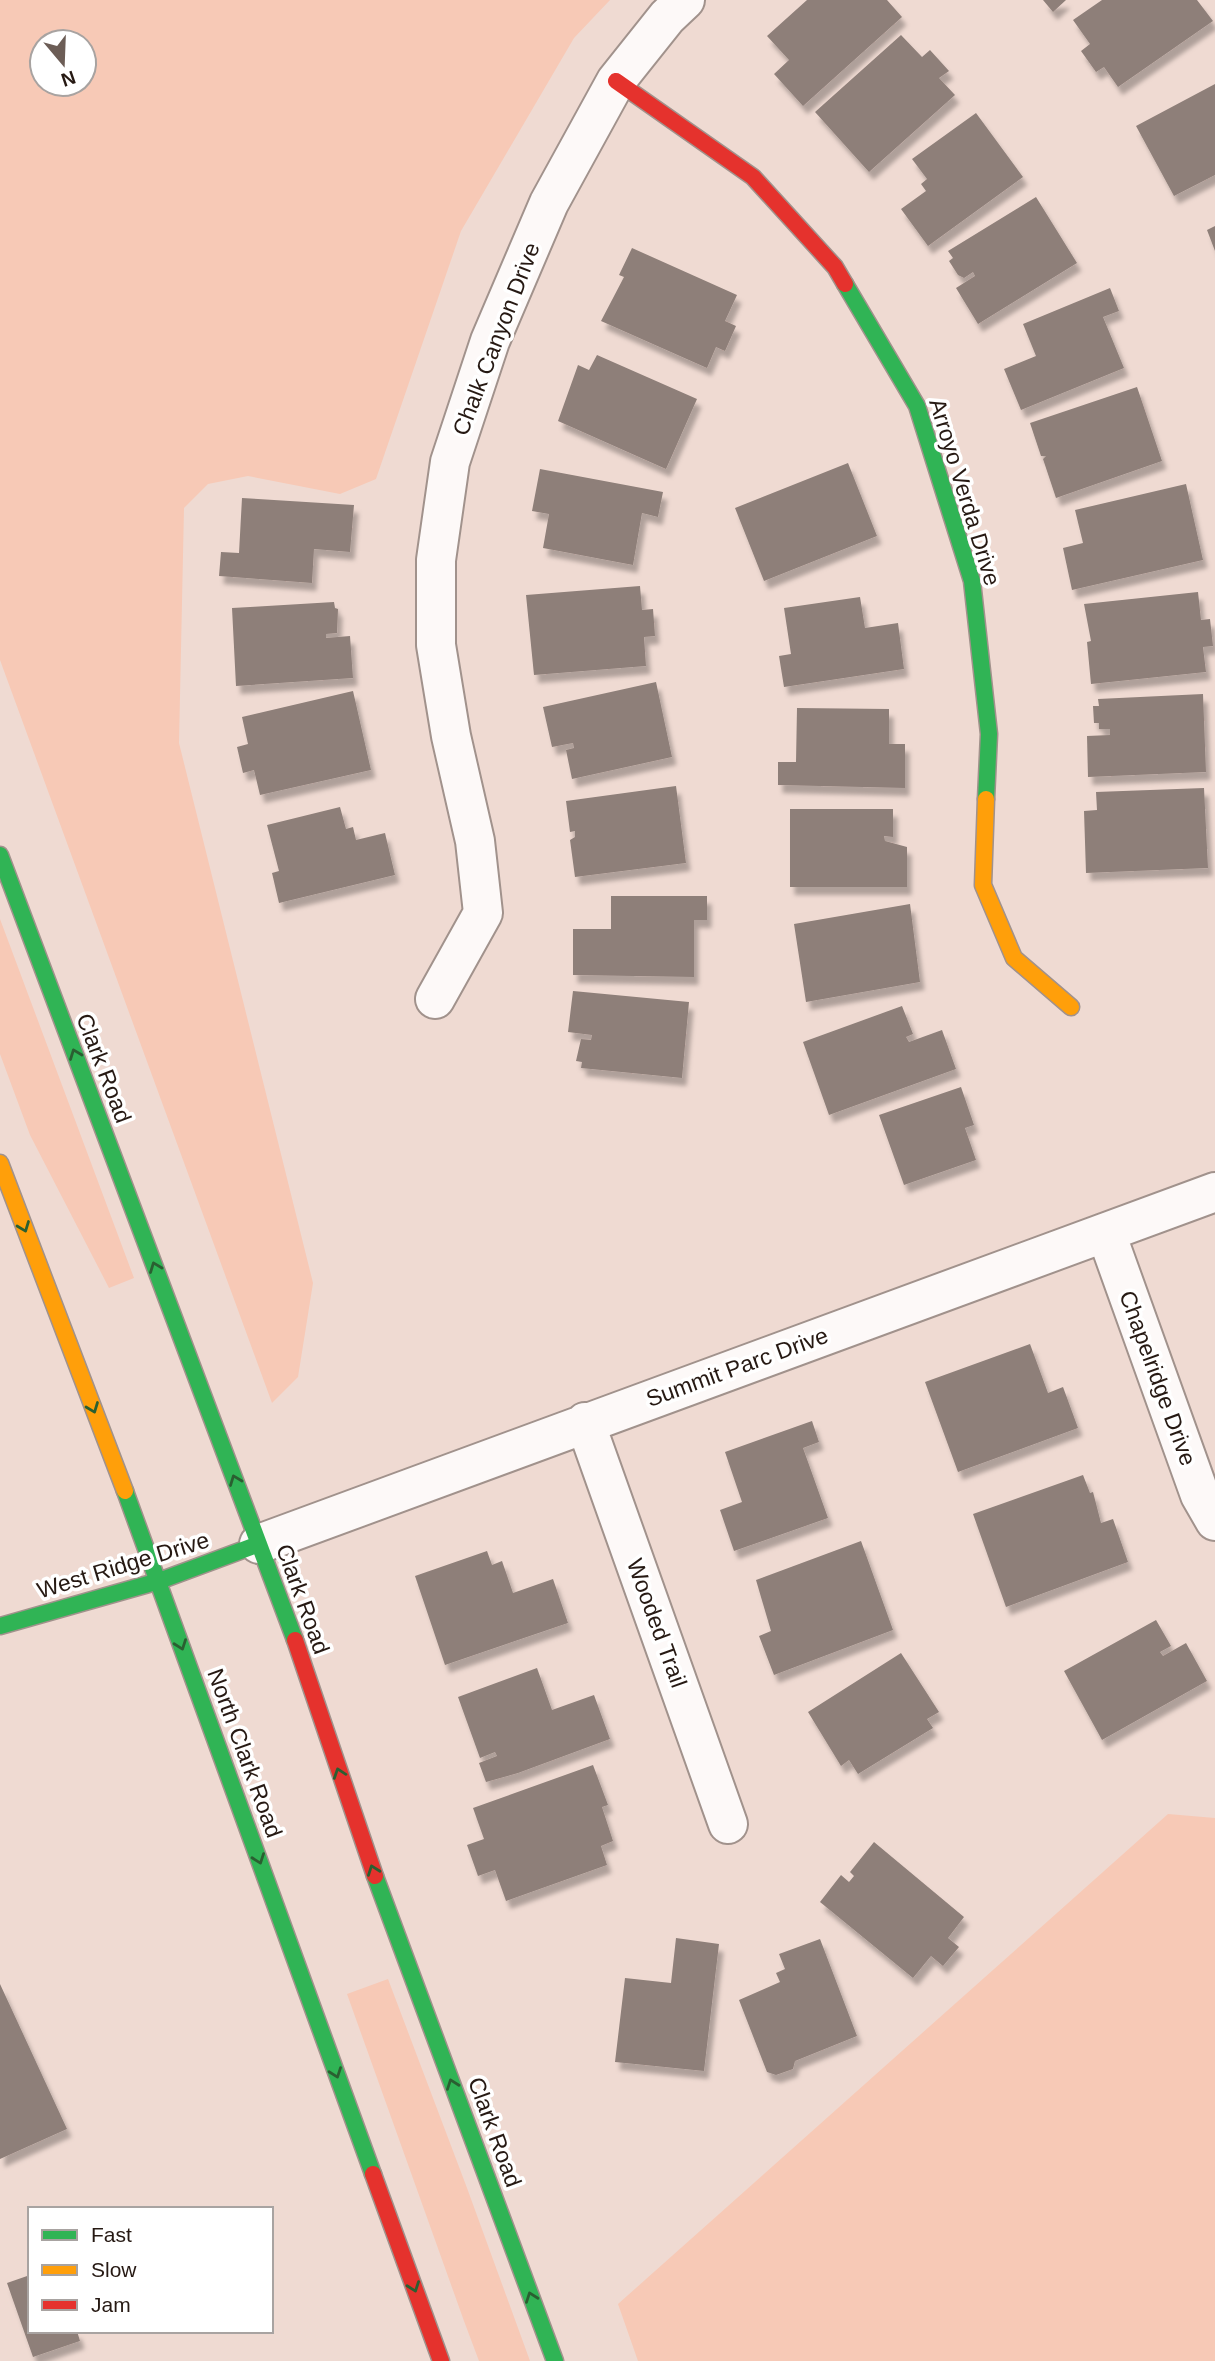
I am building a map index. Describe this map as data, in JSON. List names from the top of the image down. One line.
{"streets":{"main road":["Arroyo Verda Drive","Clark Road","West Ridge Drive","North Clark Road"],"street":["Chalk Canyon Drive","Summit Parc Drive","Chapelridge Drive","Wooded Trail"]},"crossings":[["Chalk Canyon Drive","Arroyo Verda Drive"],["Clark Road","Summit Parc Drive"],["Clark Road","West Ridge Drive"],["Summit Parc Drive","Chapelridge Drive"],["Summit Parc Drive","West Ridge Drive"],["Summit Parc Drive","Wooded Trail"],["West Ridge Drive","North Clark Road"]],"one_way":["Clark Road","North Clark Road"],"legend":["Fast","Slow","Jam"],"north":"bottom"}
